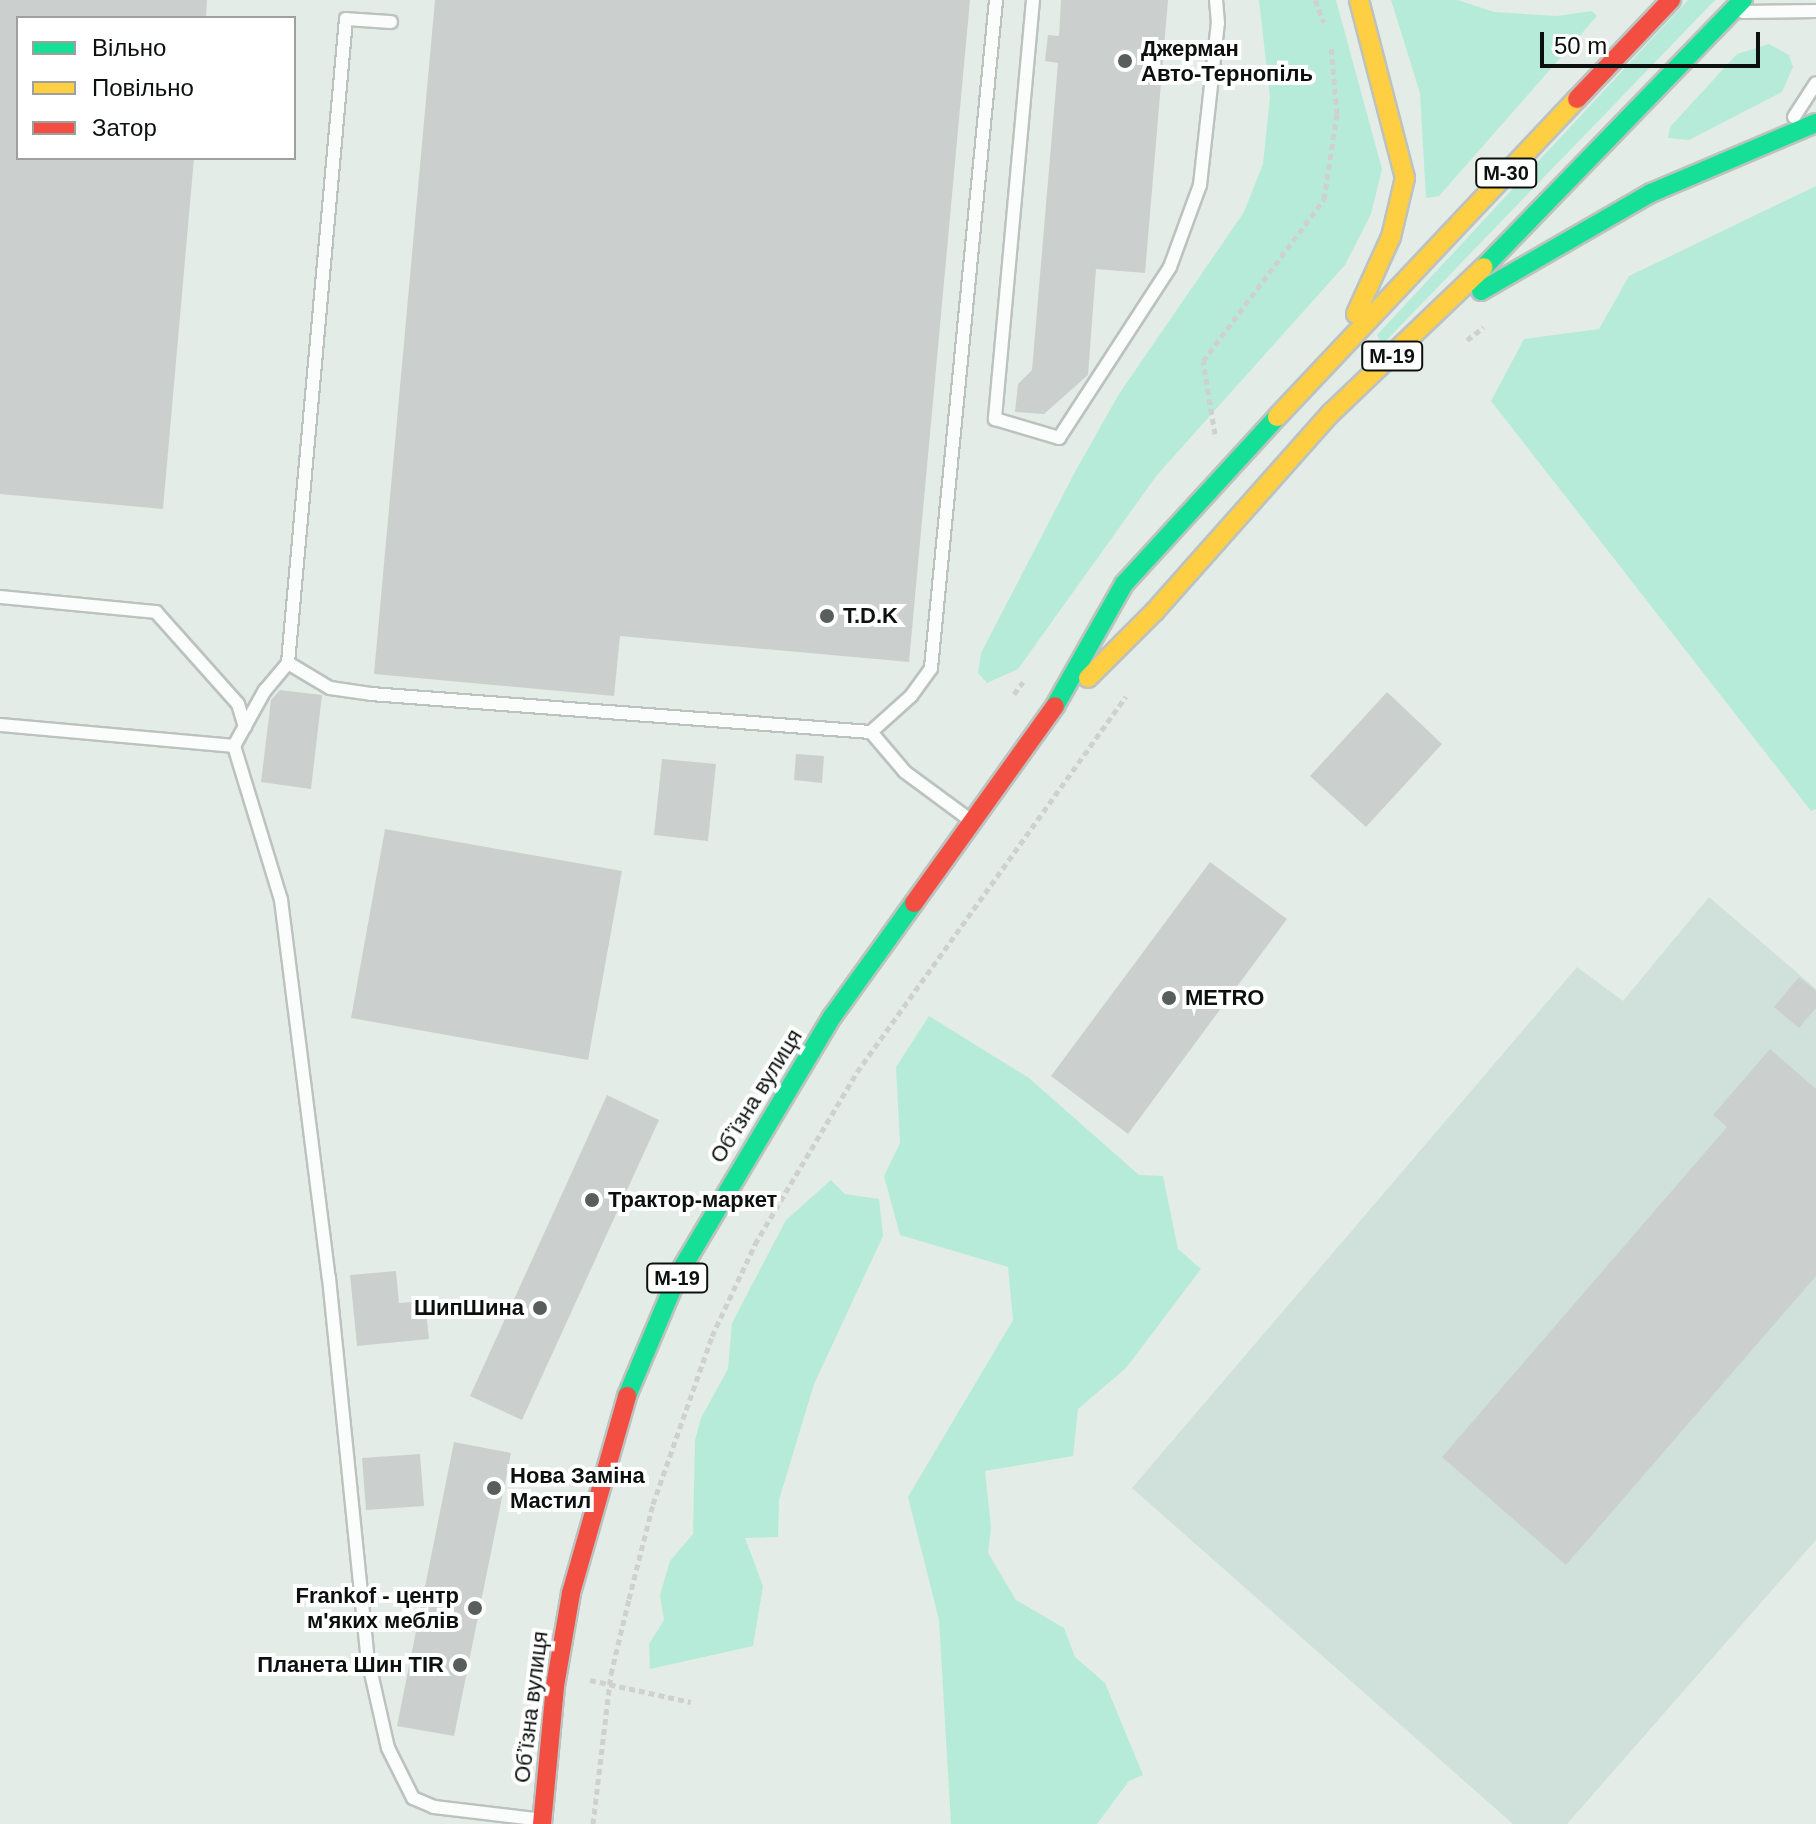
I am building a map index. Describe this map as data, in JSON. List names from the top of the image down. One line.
{"streets":{"highway":["М-30","М-19","Обʼїзна вулиця"]},"crossings":[["М-30","М-19"],["М-19","Обʼїзна вулиця"]],"places":["Джерман Авто-Тернопіль","T.D.K","METRO","Трактор-маркет","ШипШина","Нова Заміна Мастил","Frankof - центр м'яких меблів","Планета Шин TIR"],"legend":["Вільно","Повільно","Затор"],"scale_bar":"50 m"}
